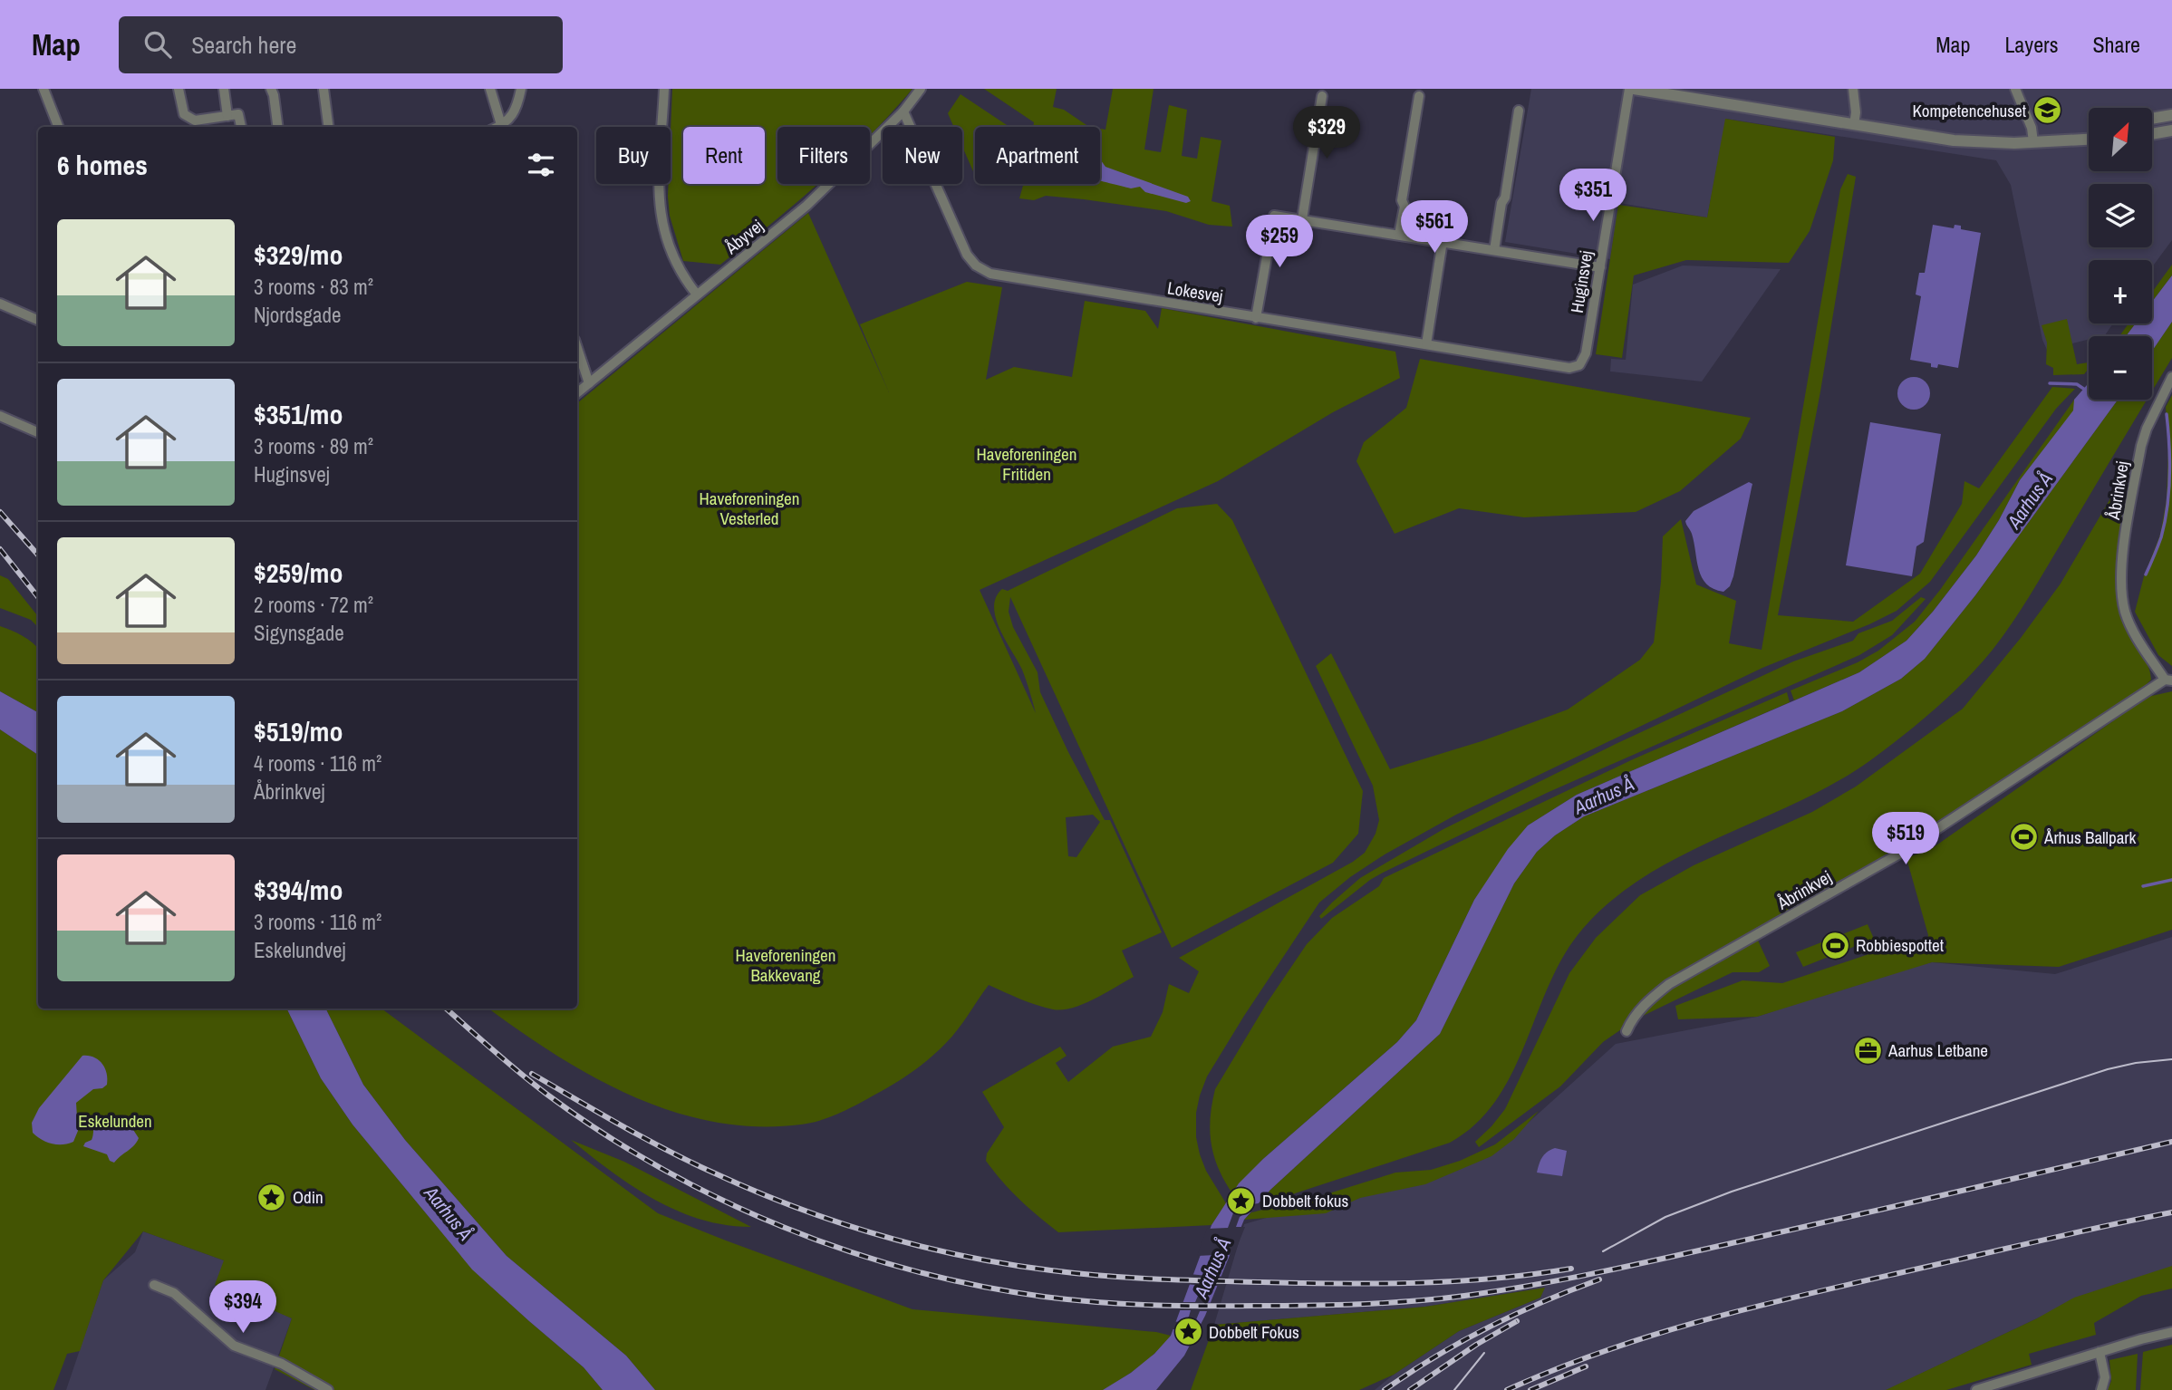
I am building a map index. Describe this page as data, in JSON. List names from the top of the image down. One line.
{"streets":{"street":["Åbyvej","Huginsvej","Lokesvej","Åbrinkvej"]},"crossings":[["Åbyvej","Lokesvej"],["Huginsvej","Lokesvej"]],"water":["Aarhus Å"],"parks":["Haveforeningen Fritiden","Haveforeningen Vesterled","Haveforeningen Bakkevang","Eskelunden"],"places":{"school or university":["Kompetencehuset"],"sports":["Århus Ballpark","Robbiespottet"],"office":["Aarhus Letbane"],"place":["Odin","Dobbelt fokus","Dobbelt Fokus"]},"north":"top right","page":{"header":"Map","search":"Search here","nav":["Map","Layers","Share"],"price":["$329","$351","$561","$259","$519","$394"],"map_buttons":["+","−"],"chip":["Buy","Rent","Filters","New","Apartment"],"heading":"6 homes","list":[{"name":"$329/mo","note":"3 rooms · 83 m² · Njordsgade"},{"name":"$351/mo","note":"3 rooms · 89 m² · Huginsvej"},{"name":"$259/mo","note":"2 rooms · 72 m² · Sigynsgade"},{"name":"$519/mo","note":"4 rooms · 116 m² · Åbrinkvej"},{"name":"$394/mo","note":"3 rooms · 116 m² · Eskelundvej"}]}}
